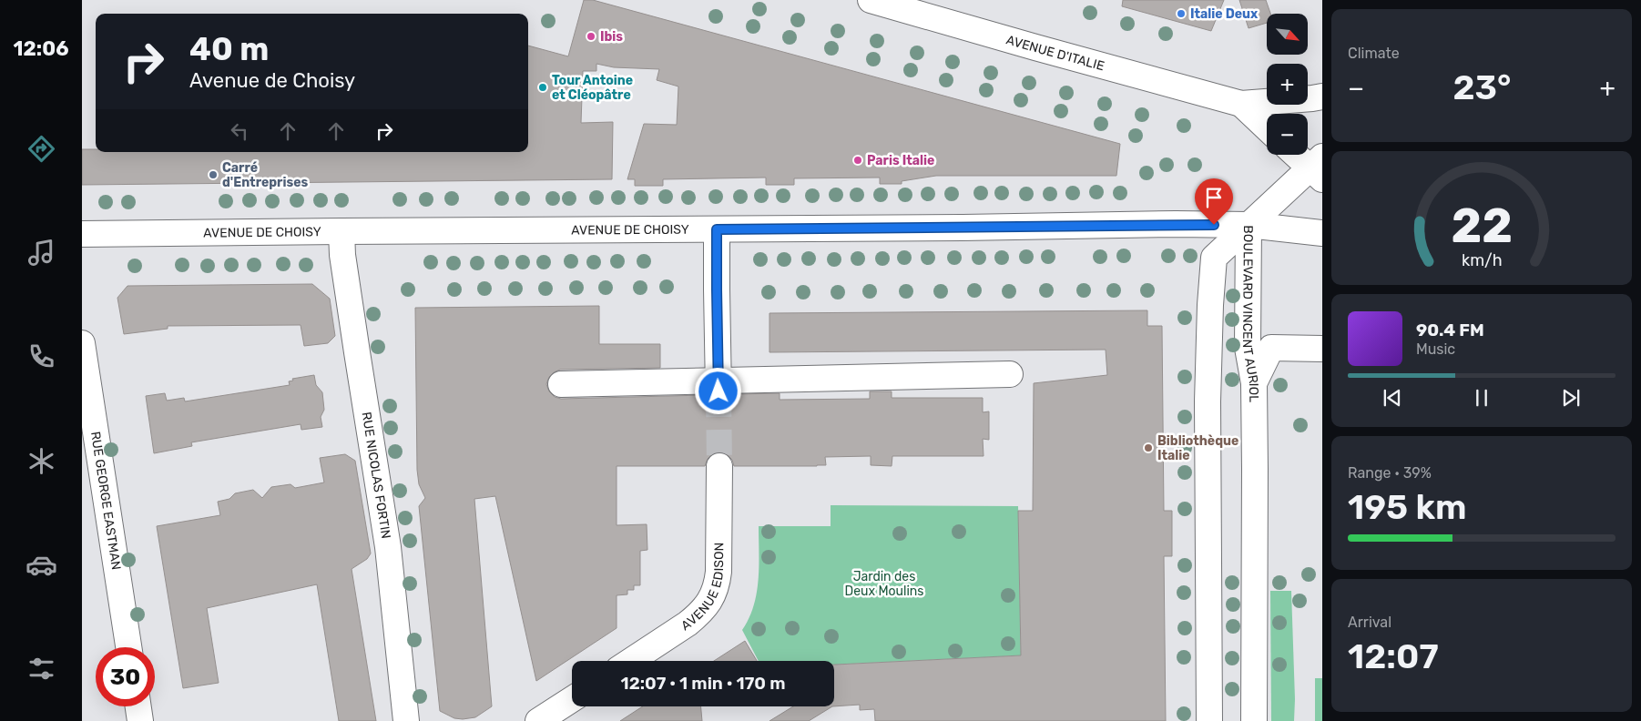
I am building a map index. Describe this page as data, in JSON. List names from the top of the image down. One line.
{"streets":{"main road":["AVENUE D'ITALIE","AVENUE DE CHOISY","BOULEVARD VINCENT AURIOL","RUE NICOLAS FORTIN","RUE GEORGE EASTMAN","AVENUE EDISON"]},"crossings":[["AVENUE DE CHOISY","BOULEVARD VINCENT AURIOL"],["AVENUE DE CHOISY","RUE NICOLAS FORTIN"]],"parks":["Jardin des Deux Moulins"],"places":["Italie Deux","Ibis","Tour Antoine et Cléopâtre","Paris Italie","Carré d'Entreprises","Bibliothèque Italie"],"north":"bottom right","page":{"tabs":"12:06","tile":["Climate",["Range · 39%","195 km"],["Arrival","12:07"]],"map_buttons":["+","−"],"turn":["40 m","Avenue de Choisy"],"heat":["−","23°","+"],"song":["90.4 FM","Music"],"limit":"30","trip":"12:07 · 1 min · 170 m","gauge":["22","km/h"]}}
